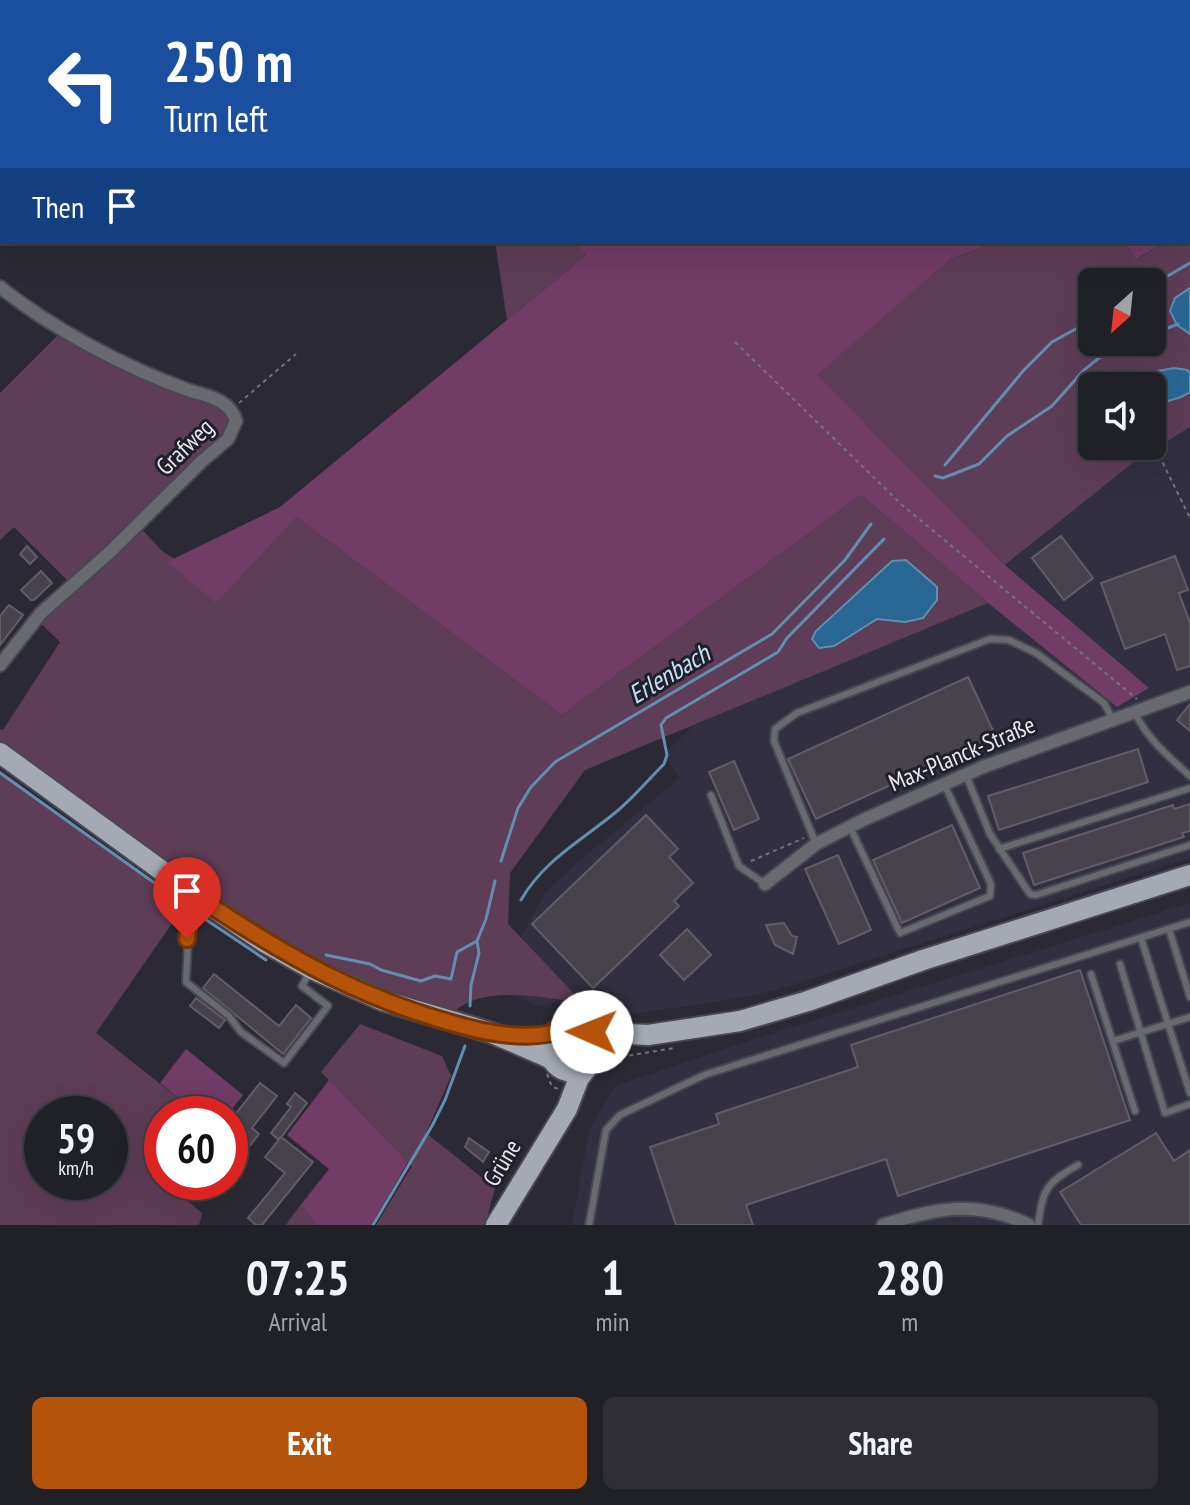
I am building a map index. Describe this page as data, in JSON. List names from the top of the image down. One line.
{"streets":{"main road":["Grüne"],"street":["Grafweg","Max-Planck-Straße"]},"water":["Erlenbach"],"north":"bottom left","page":{"turn":["250 m","Turn left"],"then":"Then","speed":"59 km/h","limit":"60","eta":["07:25","Arrival","1","min","280","m"],"buttons":["Exit","Share"]}}
